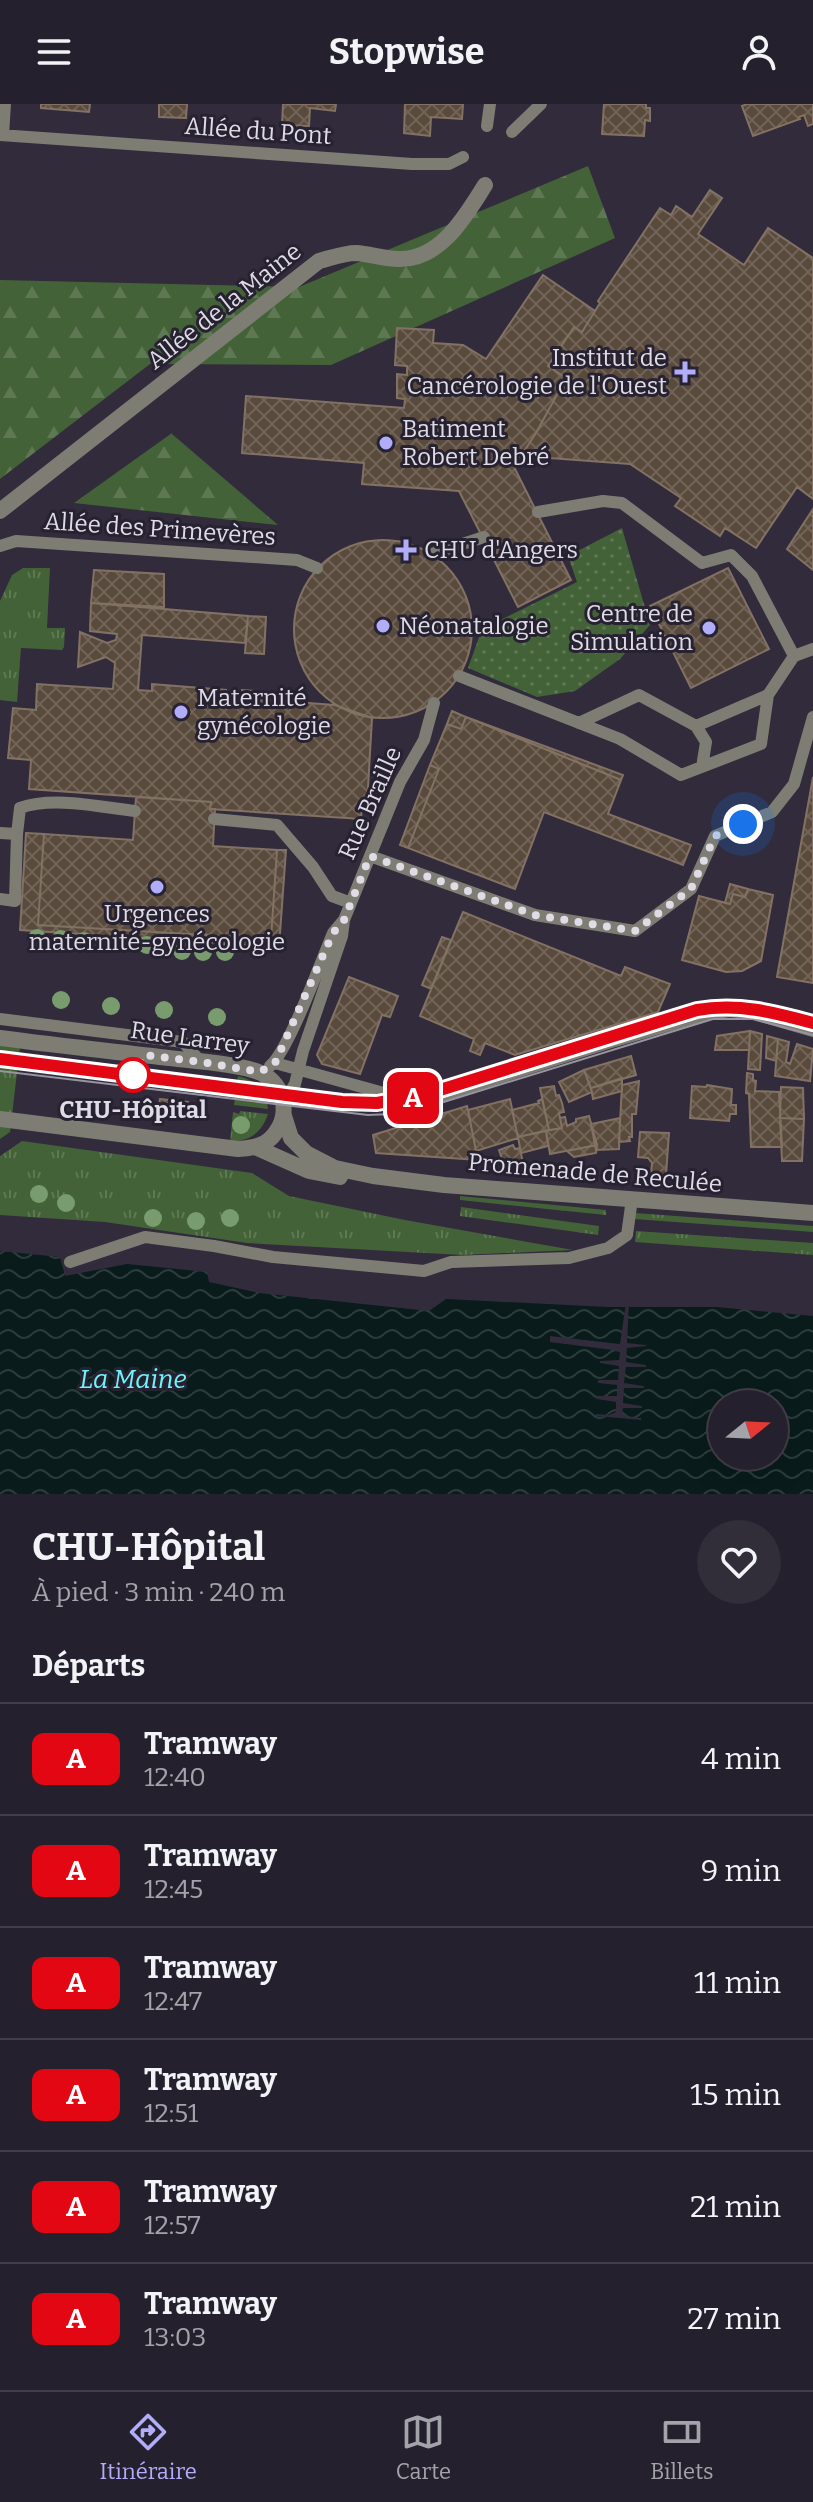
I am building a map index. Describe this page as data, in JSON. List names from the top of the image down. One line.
{"streets":{"street":["Allée de la Maine","Rue Larrey","Promenade de Reculée"],"lane":["Allée du Pont","Allée des Primevères","Rue Braille"]},"crossings":[["Rue Braille","Rue Larrey"],["Rue Braille","Promenade de Reculée"],["Rue Larrey","Promenade de Reculée"]],"water":["La Maine"],"places":{"health":["Institut de Cancérologie de l'Ouest","CHU d'Angers"],"other":["Batiment Robert Debré","Néonatalogie","Centre de Simulation","Maternité gynécologie","Urgences maternité-gynécologie","CHU-Hôpital"]},"lines":["tram line A"],"north":"right","page":{"header":"Stopwise","on_map":"A","heading":[["CHU-Hôpital","À pied · 3 min · 240 m"],"Départs"],"list":[{"mark":"A","name":"Tramway","note":"12:40","value":"4 min"},{"mark":"A","name":"Tramway","note":"12:45","value":"9 min"},{"mark":"A","name":"Tramway","note":"12:47","value":"11 min"},{"mark":"A","name":"Tramway","note":"12:51","value":"15 min"},{"mark":"A","name":"Tramway","note":"12:57","value":"21 min"},{"mark":"A","name":"Tramway","note":"13:03","value":"27 min"}],"tabs":["Itinéraire","Carte","Billets"]}}
